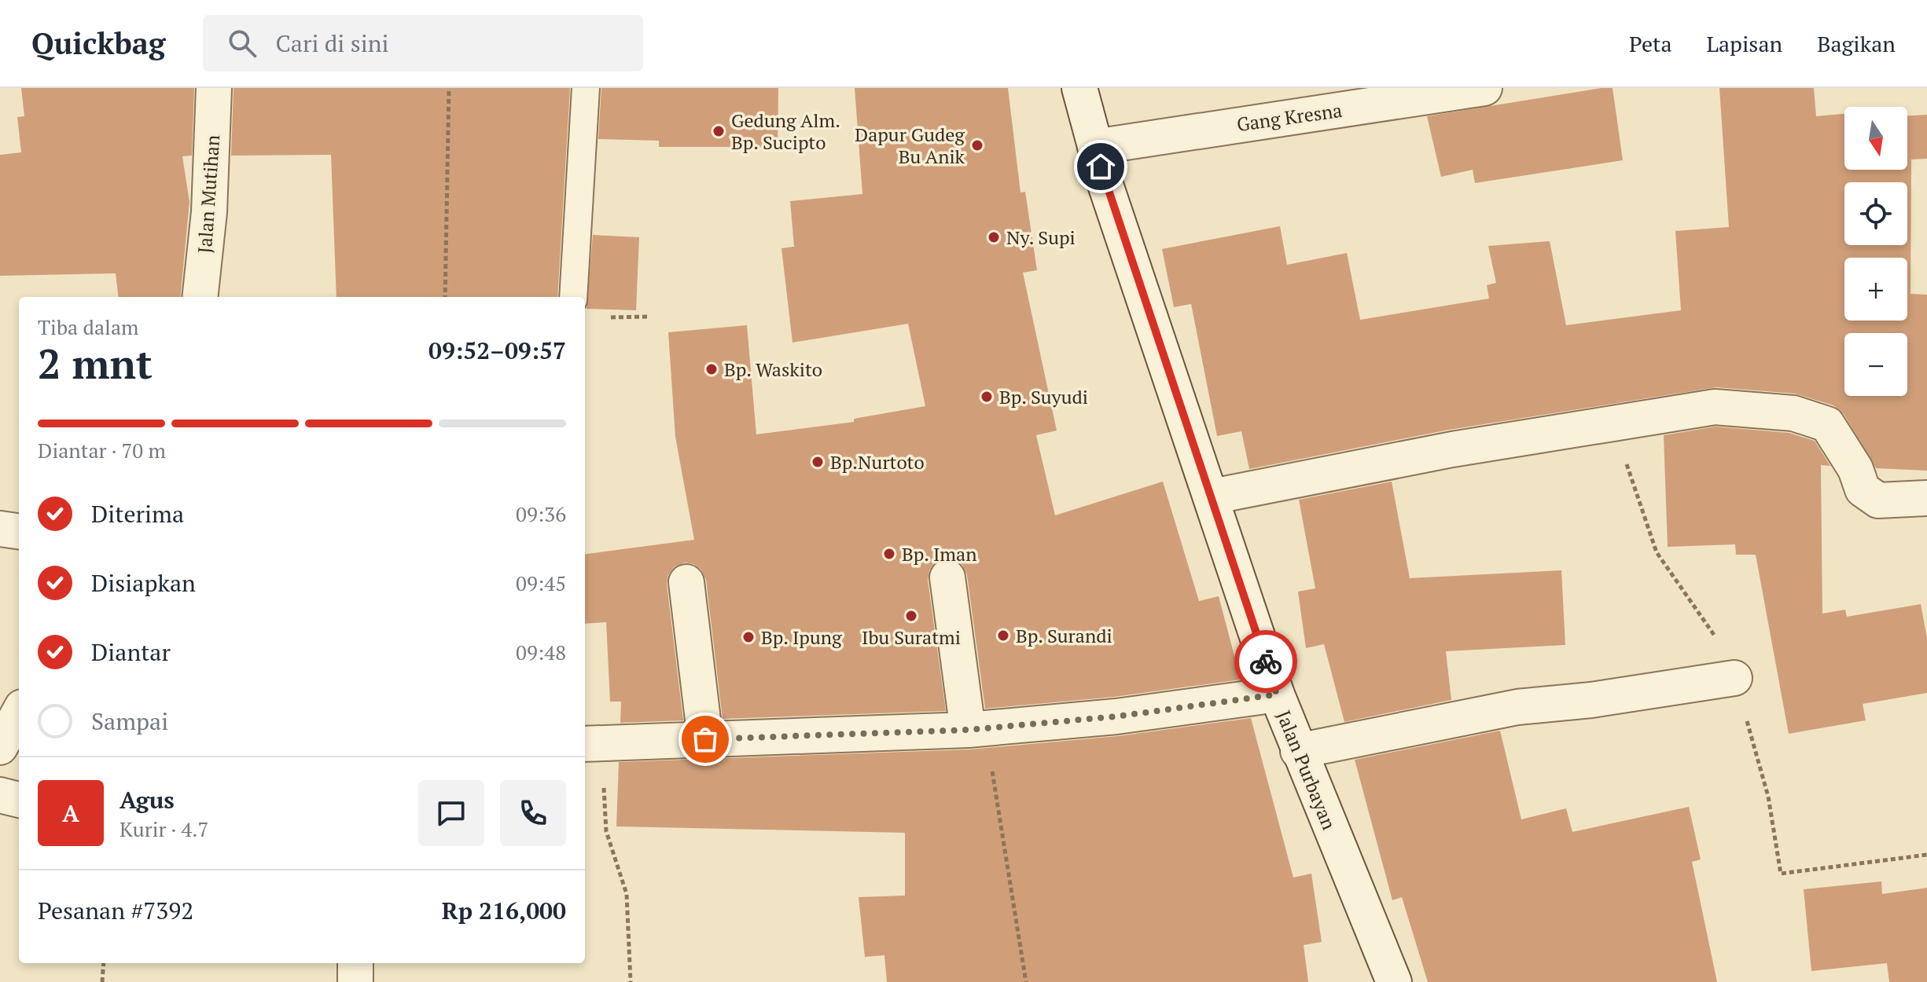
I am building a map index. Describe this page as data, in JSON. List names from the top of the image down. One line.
{"streets":{"street":["Gang Kresna","Jalan Mutihan","Jalan Purbayan"]},"crossings":[["Gang Kresna","Jalan Purbayan"]],"places":["Gedung Alm. Bp. Sucipto","Dapur Gudeg Bu Anik","Ny. Supi","Bp. Waskito","Bp. Suyudi","Bp.Nurtoto","Bp. Iman","Ibu Suratmi","Bp. Surandi","Bp. Ipung"],"north":"bottom","page":{"header":"Quickbag","search":"Cari di sini","nav":["Peta","Lapisan","Bagikan"],"map_buttons":["+","−"],"heading":["2 mnt","Tiba dalam","09:52–09:57"],"panel":["Agus","Kurir · 4.7","Pesanan #7392","Rp 216,000"],"bar":"Diantar · 70 m","list":[["Diterima","09:36"],["Disiapkan","09:45"],["Diantar","09:48"],"Sampai"],"round":"A"}}
